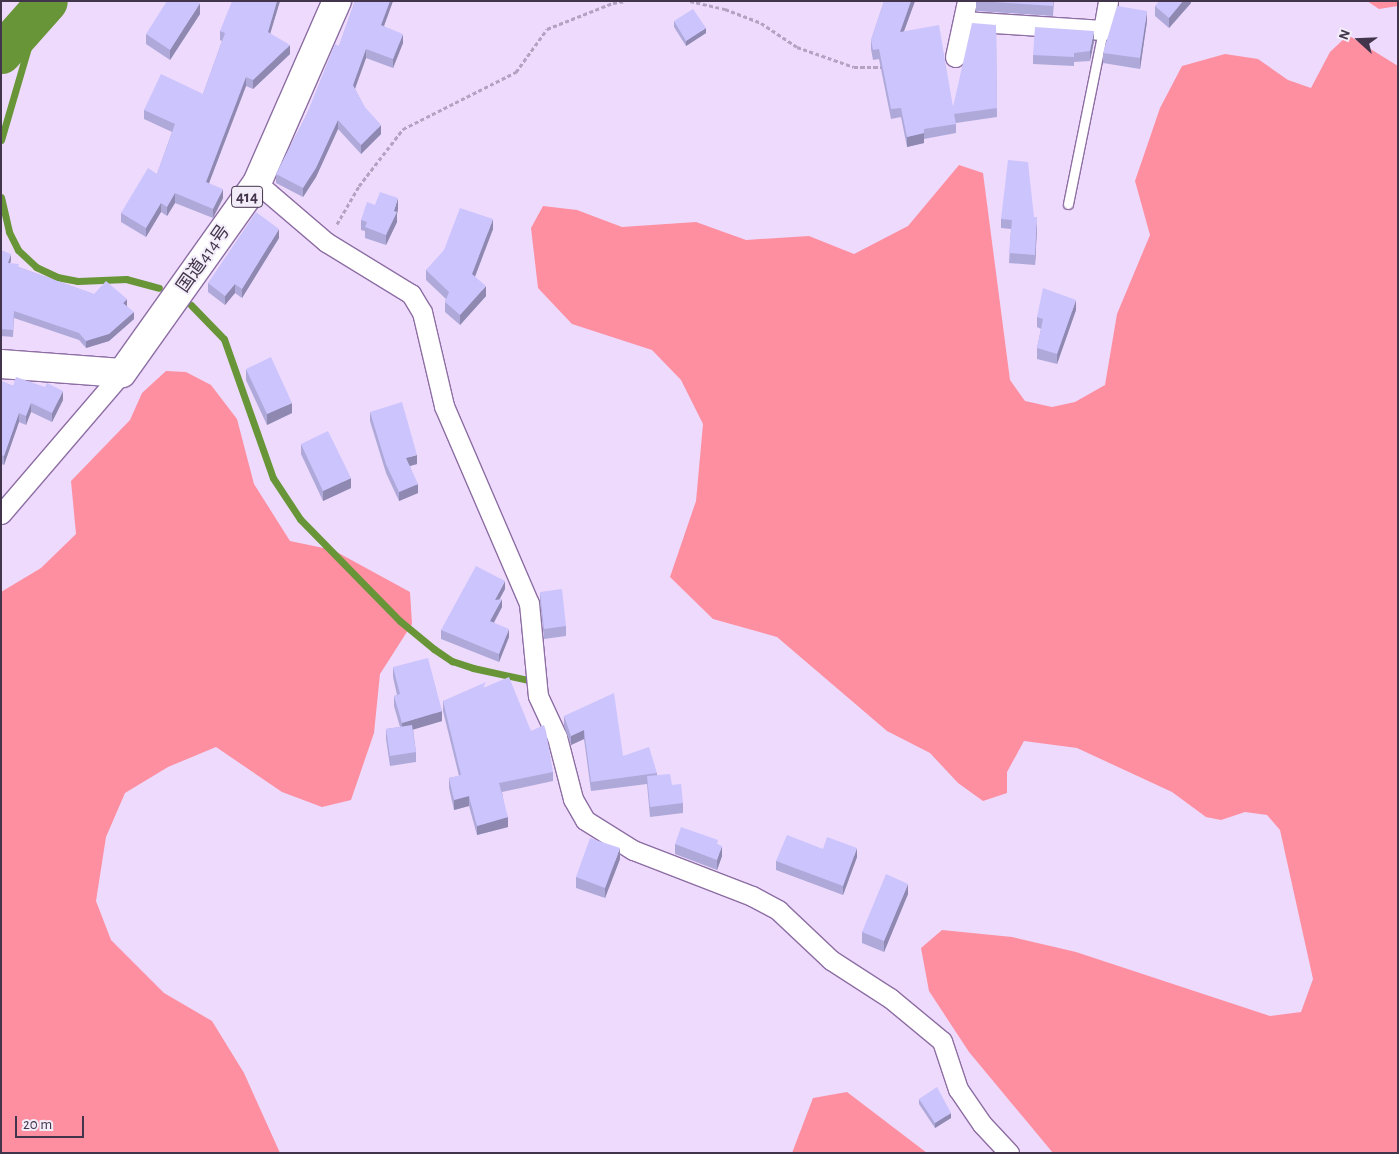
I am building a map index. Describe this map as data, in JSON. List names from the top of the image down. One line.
{"streets":{"highway":["414","国道414号"]},"scale_bar":"20 m","north":"left"}
